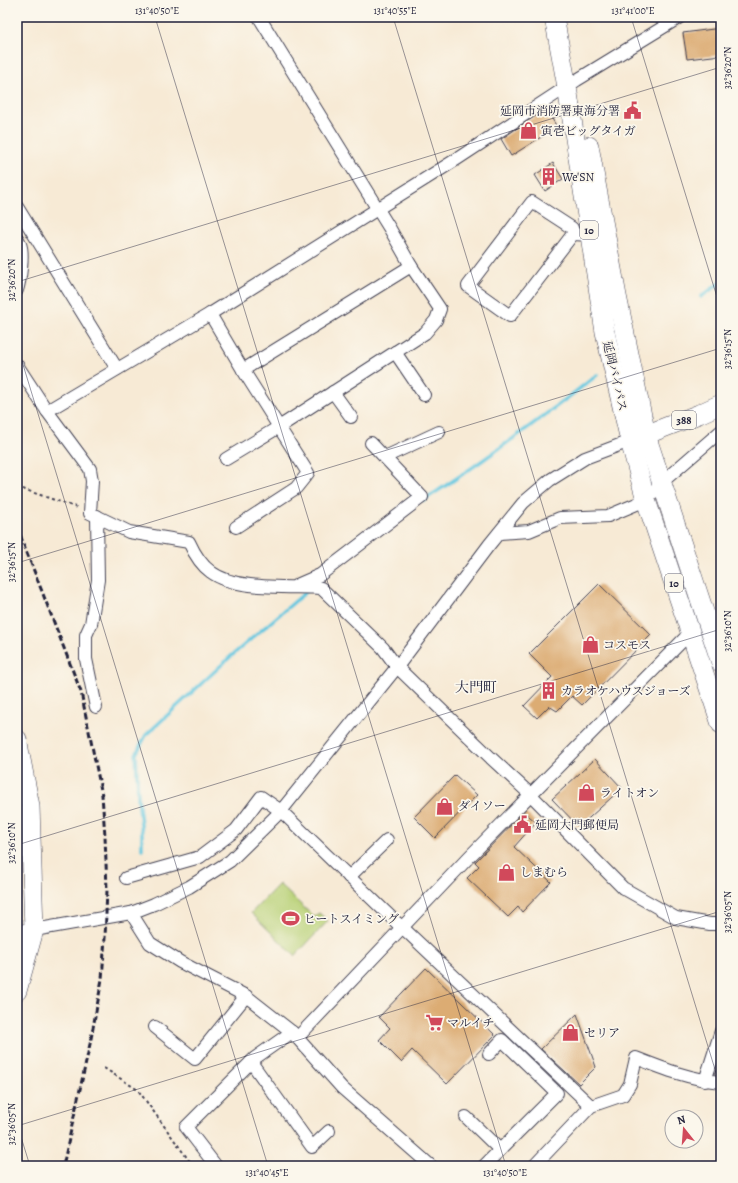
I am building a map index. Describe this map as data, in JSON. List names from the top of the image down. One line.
{"streets":{"main road":["10","延岡バイパス","388"]},"crossings":[["延岡バイパス","388"]],"districts":["大門町"],"places":{"public building":["延岡市消防署東海分署","延岡大門郵便局"],"shop":["寅壱ビッグタイガ","コスモス","ライトオン","ダイソー","しまむら","セリア"],"building":["We'SN","カラオケハウスジョーズ"],"sports":["ヒートスイミング"],"supermarket":["マルイチ"]},"north":"top","coordinates":["131°40'50\"E","131°40'55\"E","131°41'00\"E","32°36'20\"N","32°36'15\"N","32°36'10\"N","32°36'05\"N","131°40'45\"E"]}
